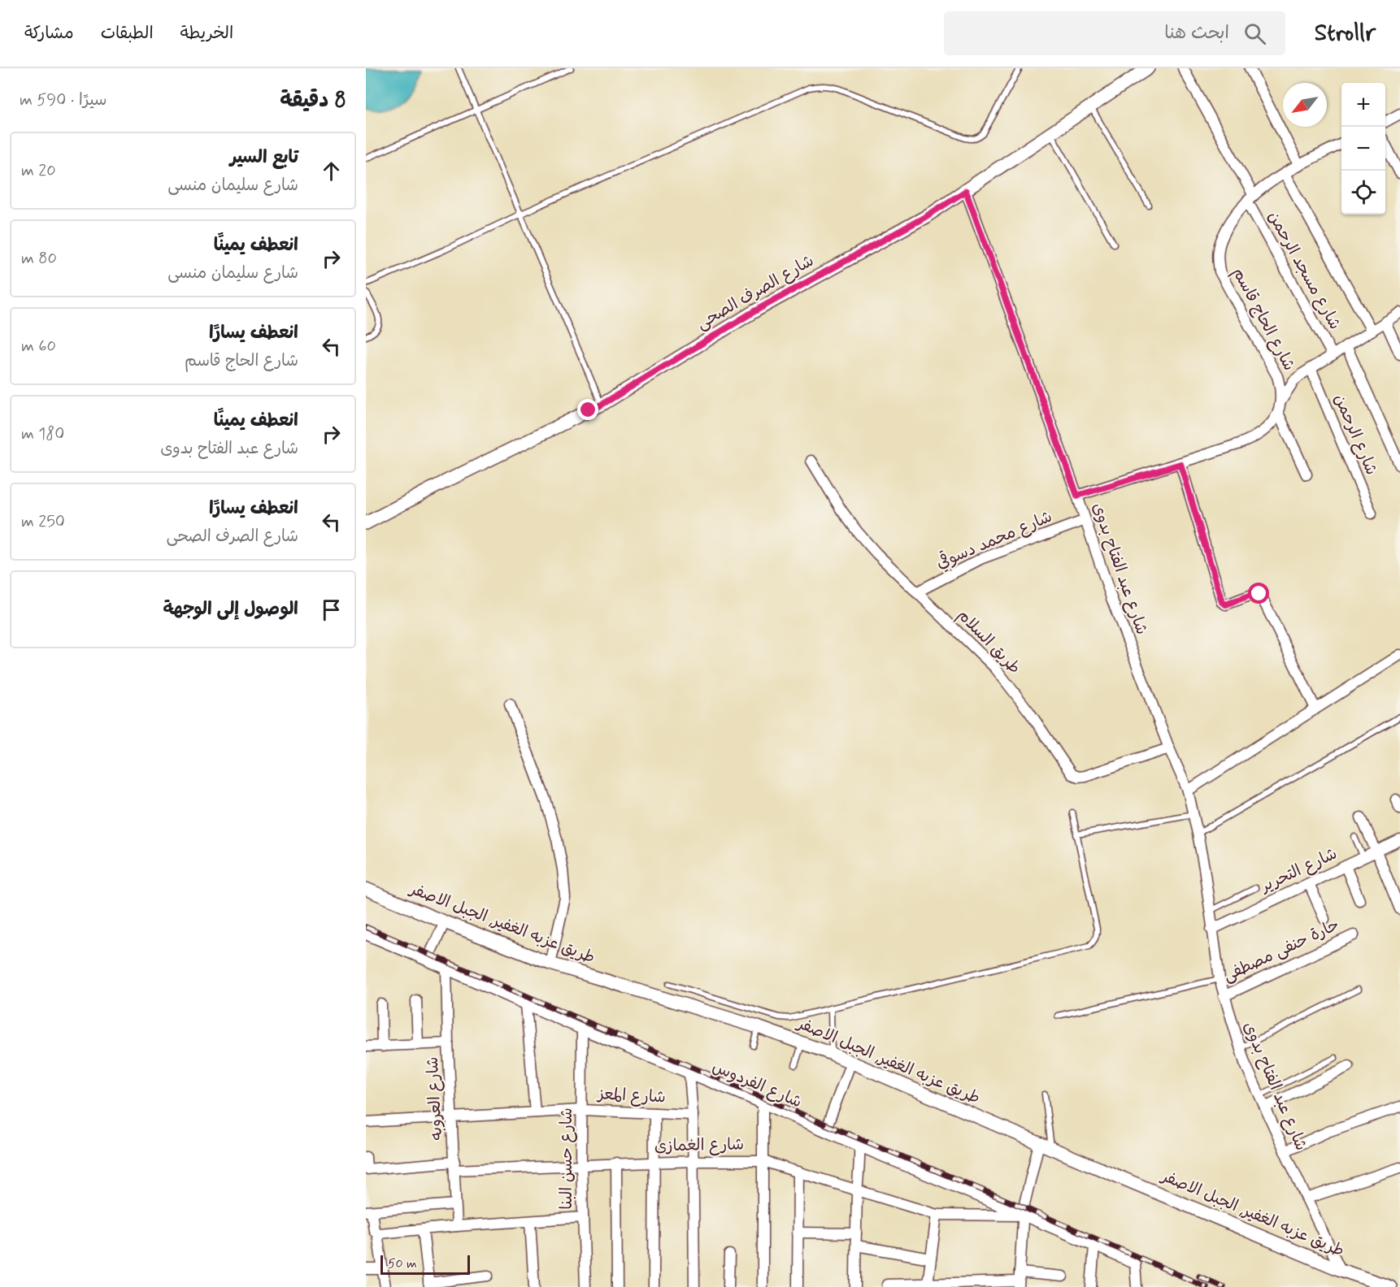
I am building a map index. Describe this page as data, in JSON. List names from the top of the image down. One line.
{"streets":{"street":["شارع مسجد الرحمن","شارع الصرف الصحى","شارع الحاج قاسم","شارع الرحمن","شارع محمد دسوقي","شارع عبد الفتاح بدوى","طريق السلام","شارع التحرير","طريق عزبه الغفير, الجبل الاصفر","حارة حنفى مصطفى","شارع الفردوس","شارع المعز","شارع العروبه","شارع الغمازى","شارع حسن البنا"]},"crossings":[["شارع مسجد الرحمن","شارع الحاج قاسم"],["شارع الصرف الصحى","شارع عبد الفتاح بدوى"],["شارع الحاج قاسم","شارع عبد الفتاح بدوى"],["شارع محمد دسوقي","شارع عبد الفتاح بدوى"],["شارع محمد دسوقي","طريق السلام"],["شارع عبد الفتاح بدوى","طريق السلام"],["شارع عبد الفتاح بدوى","شارع التحرير"],["شارع عبد الفتاح بدوى","طريق عزبه الغفير, الجبل الاصفر"],["شارع عبد الفتاح بدوى","حارة حنفى مصطفى"],["شارع الفردوس","شارع العروبه"],["شارع الفردوس","شارع الغمازى"],["شارع الفردوس","شارع حسن البنا"],["شارع المعز","شارع العروبه"],["شارع المعز","شارع حسن البنا"],["شارع العروبه","شارع الغمازى"],["شارع الغمازى","شارع حسن البنا"]],"scale_bar":"50 m","north":"bottom left","page":{"header":"Strollr","search":"ابحث هنا","nav":["الخريطة","الطبقات","مشاركة"],"heading":["8 دقيقة","سيرًا · 590 m"],"map_buttons":["+","−"],"list":[["تابع السير","شارع سليمان منسى","20 m"],["انعطف يمينًا","شارع سليمان منسى","80 m"],["انعطف يسارًا","شارع الحاج قاسم","60 m"],["انعطف يمينًا","شارع عبد الفتاح بدوى","180 m"],["انعطف يسارًا","شارع الصرف الصحى","250 m"],"الوصول إلى الوجهة"],"scale":"50 m"}}
